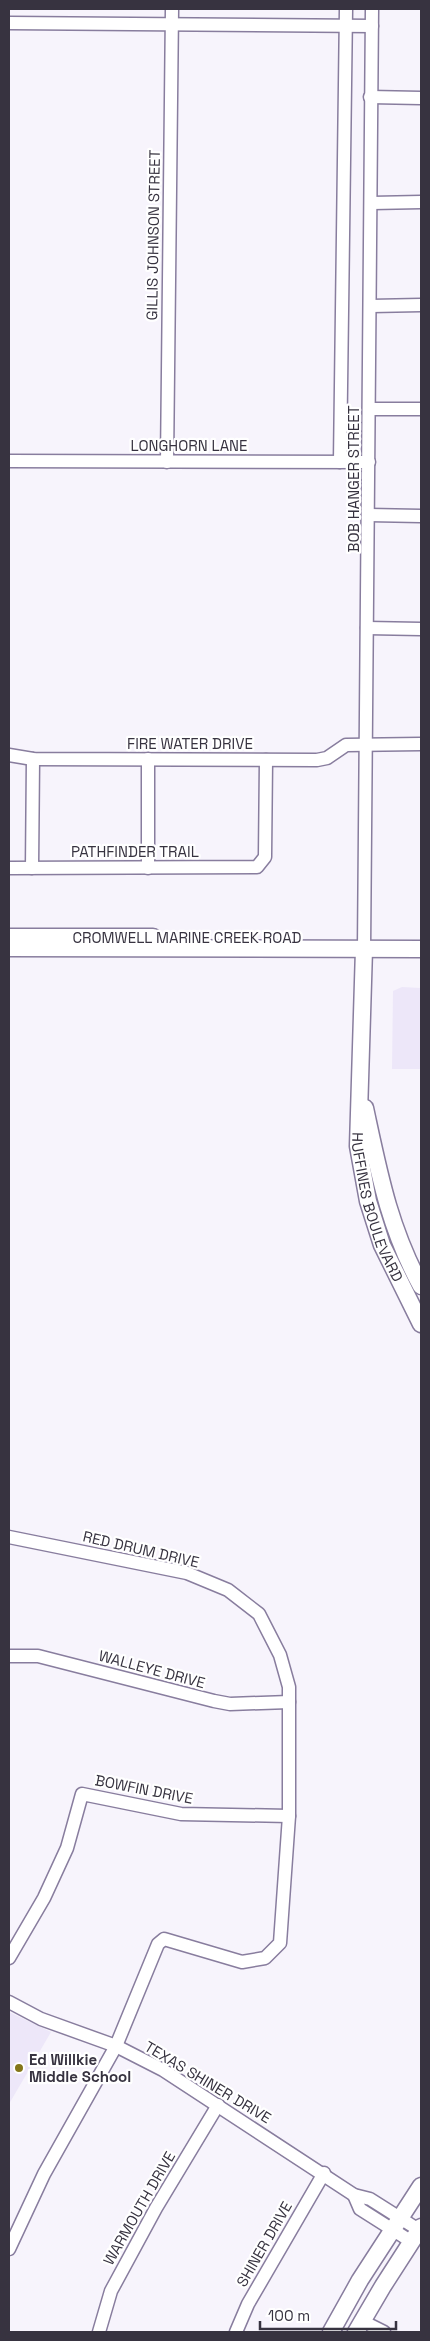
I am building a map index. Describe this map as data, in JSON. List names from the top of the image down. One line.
{"streets":{"main road":["CROMWELL MARINE CREEK ROAD","HUFFINES BOULEVARD"],"street":["GILLIS JOHNSON STREET","LONGHORN LANE","BOB HANGER STREET","FIRE WATER DRIVE","PATHFINDER TRAIL","RED DRUM DRIVE","WALLEYE DRIVE","BOWFIN DRIVE","TEXAS SHINER DRIVE","WARMOUTH DRIVE","SHINER DRIVE"]},"crossings":[["GILLIS JOHNSON STREET","LONGHORN LANE"],["LONGHORN LANE","BOB HANGER STREET"],["BOB HANGER STREET","FIRE WATER DRIVE"],["BOB HANGER STREET","CROMWELL MARINE CREEK ROAD"],["BOB HANGER STREET","HUFFINES BOULEVARD"],["FIRE WATER DRIVE","PATHFINDER TRAIL"],["CROMWELL MARINE CREEK ROAD","HUFFINES BOULEVARD"],["RED DRUM DRIVE","WALLEYE DRIVE"],["RED DRUM DRIVE","BOWFIN DRIVE"],["RED DRUM DRIVE","TEXAS SHINER DRIVE"],["TEXAS SHINER DRIVE","WARMOUTH DRIVE"],["TEXAS SHINER DRIVE","SHINER DRIVE"]],"places":["Ed Willkie Middle School"],"scale_bar":"100 m"}
